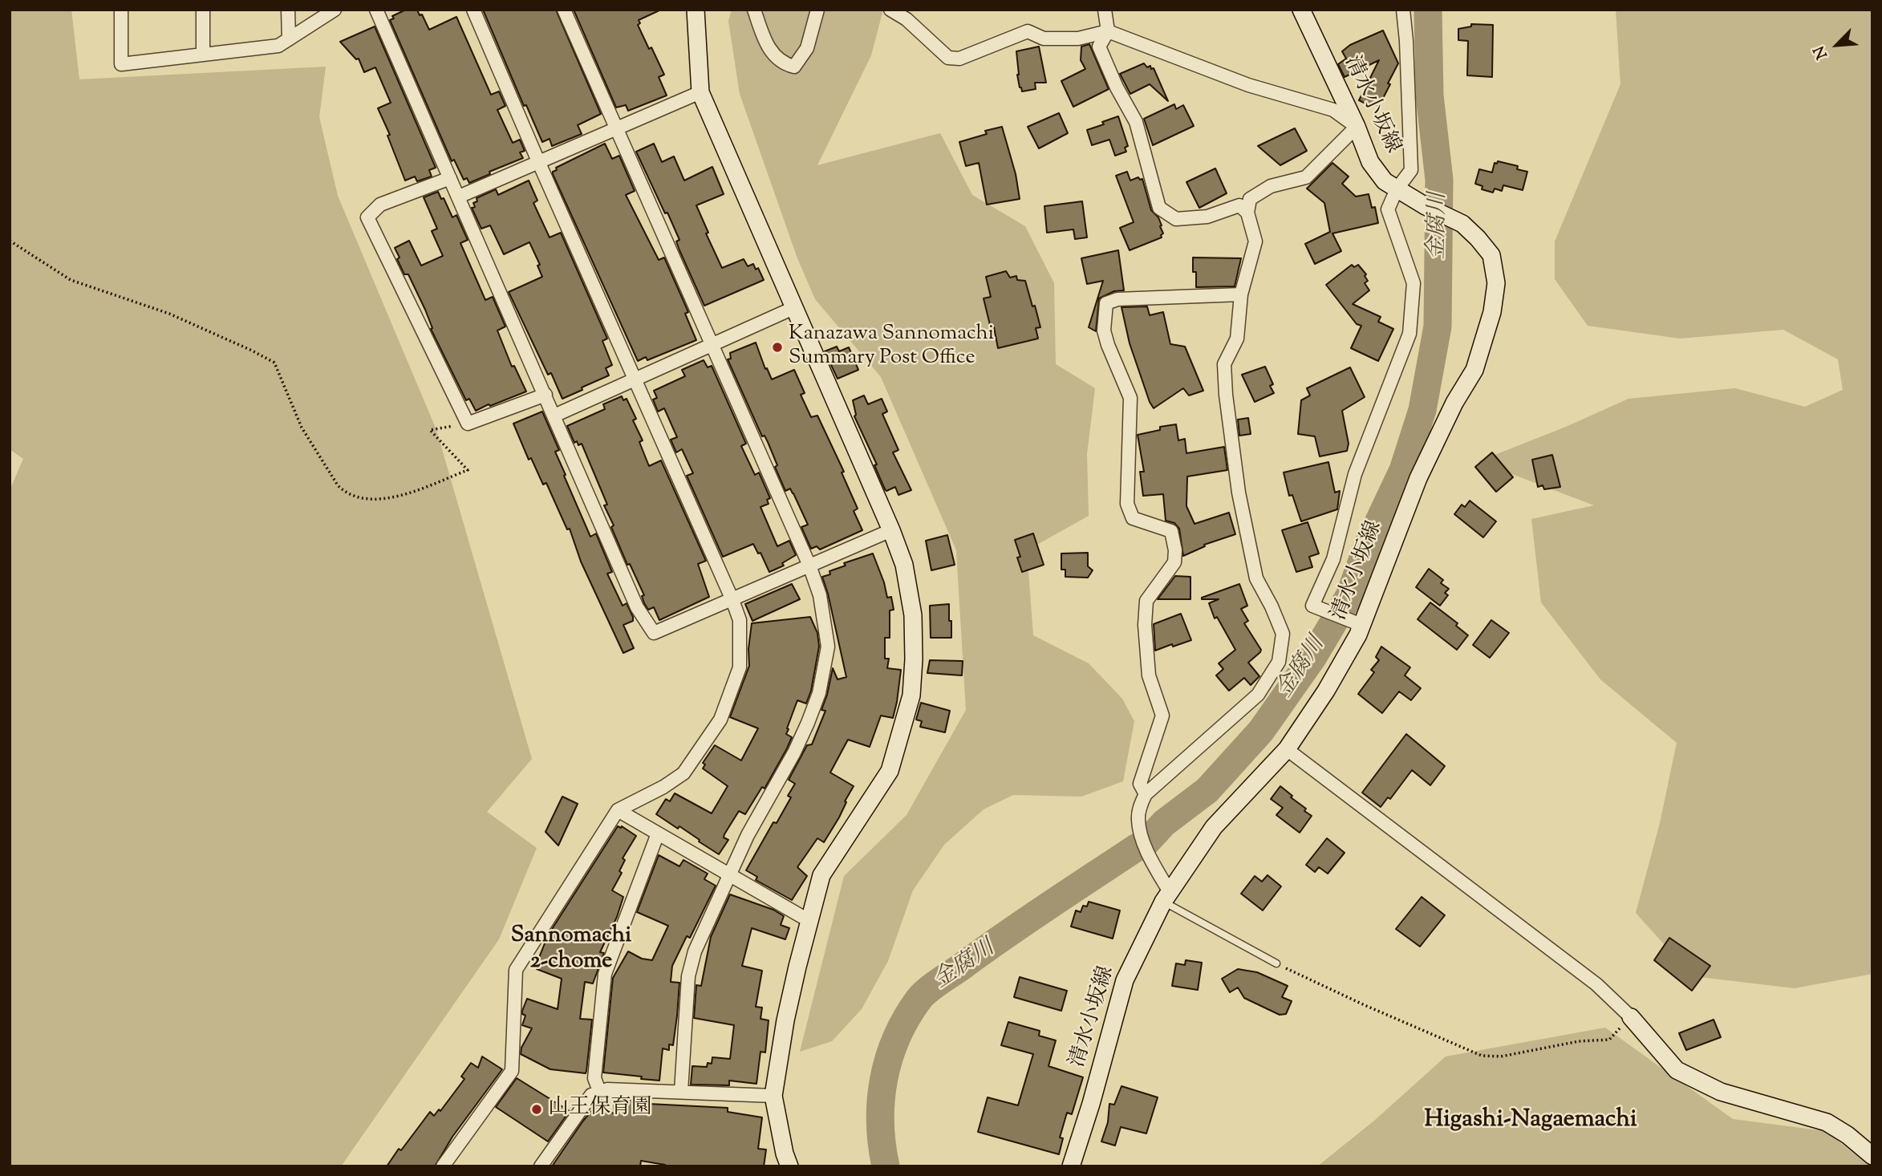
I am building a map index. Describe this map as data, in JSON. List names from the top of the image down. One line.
{"streets":{"street":["清水小坂線"]},"districts":["Sannomachi 2-chome","Higashi-Nagaemachi"],"water":["金腐川"],"places":["Kanazawa Sannomachi Summary Post Office","山王保育園"],"north":"bottom left"}
